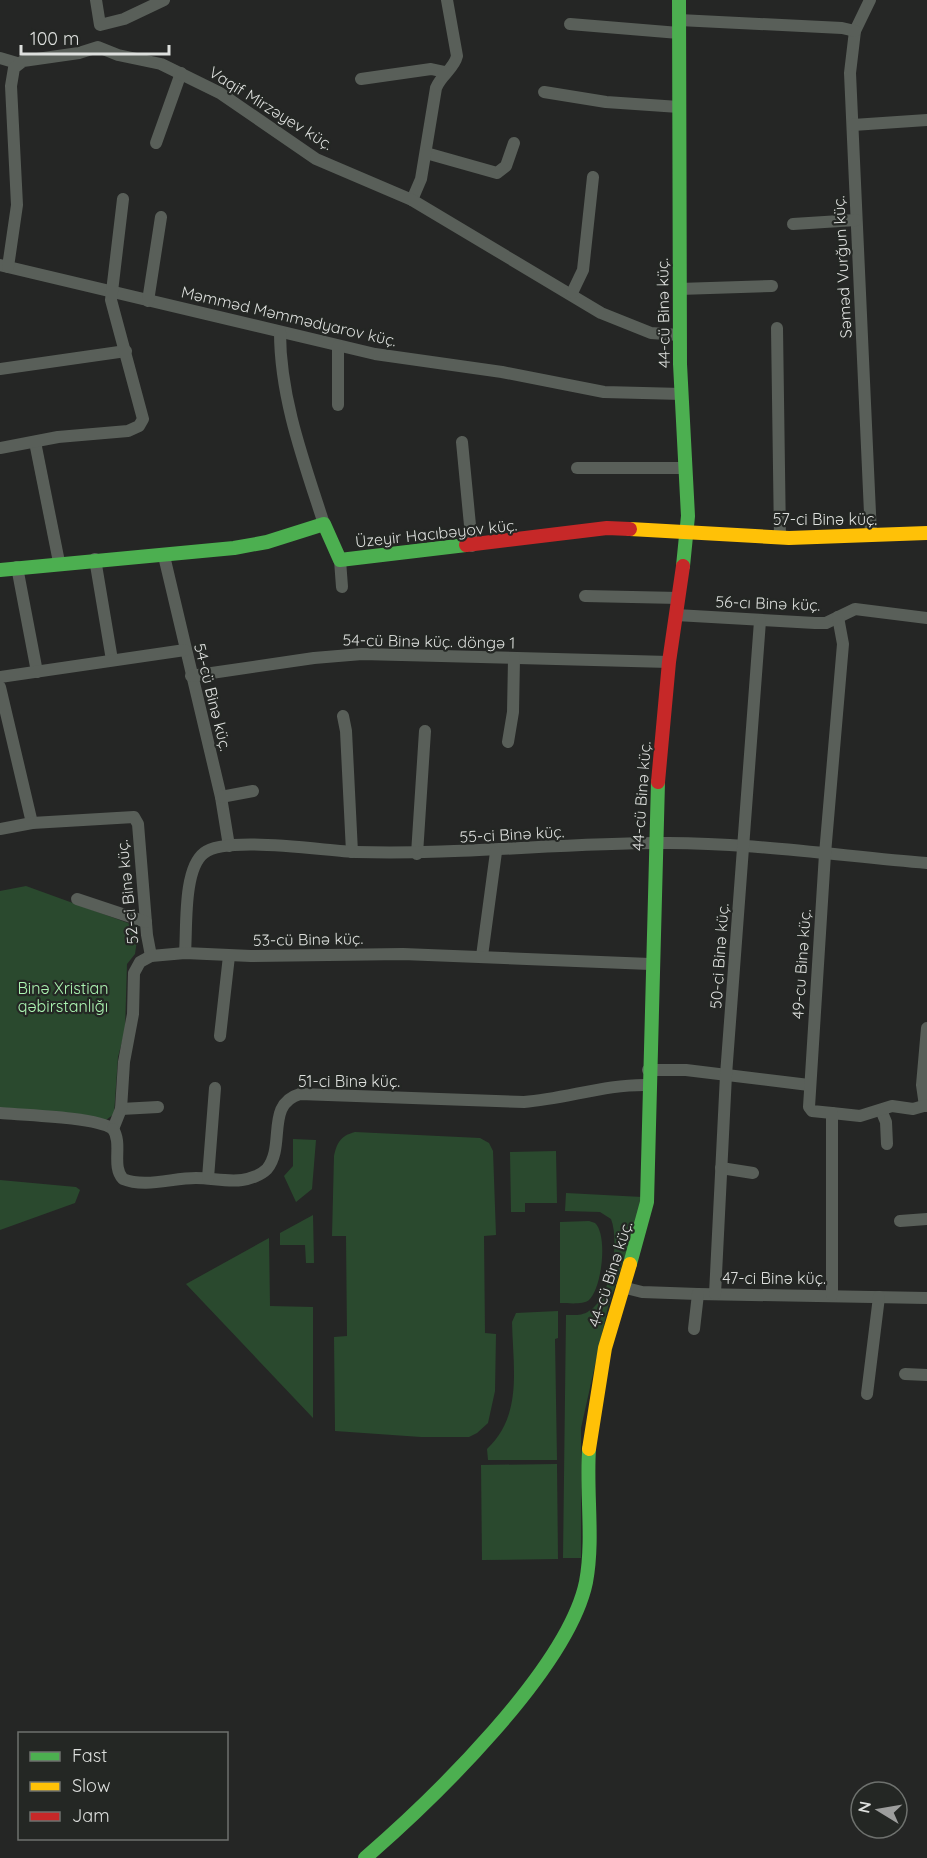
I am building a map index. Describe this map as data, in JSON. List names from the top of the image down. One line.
{"streets":{"street":["Vaqif Mirzəyev küç.","Səməd Vurğun küç.","44-cü Binə küç.","Məmməd Məmmədyarov küç.","57-ci Binə küç.","Üzeyir Hacıbəyov küç.","56-cı Binə küç.","54-cü Binə küç. döngə 1","54-cü Binə küç.","55-ci Binə küç.","52-ci Binə küç.","53-cü Binə küç.","50-ci Binə küç.","49-cu Binə küç.","51-ci Binə küç.","47-ci Binə küç."]},"crossings":[["Vaqif Mirzəyev küç.","44-cü Binə küç."],["Səməd Vurğun küç.","57-ci Binə küç."],["44-cü Binə küç.","Məmməd Məmmədyarov küç."],["44-cü Binə küç.","57-ci Binə küç."],["44-cü Binə küç.","Üzeyir Hacıbəyov küç."],["44-cü Binə küç.","56-cı Binə küç."],["44-cü Binə küç.","54-cü Binə küç. döngə 1"],["44-cü Binə küç.","55-ci Binə küç."],["44-cü Binə küç.","53-cü Binə küç."],["44-cü Binə küç.","51-ci Binə küç."],["44-cü Binə küç.","47-ci Binə küç."],["57-ci Binə küç.","Üzeyir Hacıbəyov küç."],["56-cı Binə küç.","50-ci Binə küç."],["56-cı Binə küç.","49-cu Binə küç."],["54-cü Binə küç. döngə 1","54-cü Binə küç."],["54-cü Binə küç.","55-ci Binə küç."],["55-ci Binə küç.","53-cü Binə küç."],["55-ci Binə küç.","50-ci Binə küç."],["55-ci Binə küç.","49-cu Binə küç."],["52-ci Binə küç.","53-cü Binə küç."],["50-ci Binə küç.","47-ci Binə küç."]],"parks":["Binə Xristian qəbirstanlığı"],"legend":["Fast","Slow","Jam"],"scale_bar":"100 m","north":"left"}
